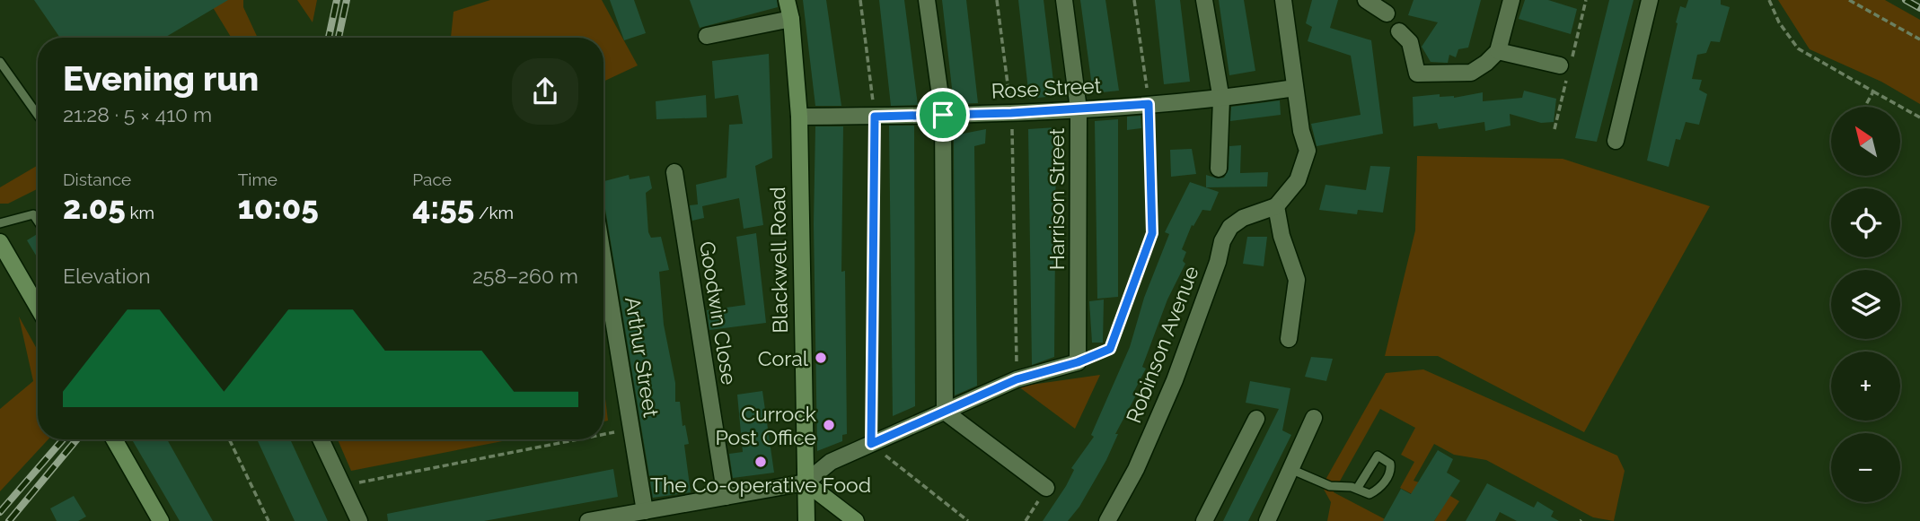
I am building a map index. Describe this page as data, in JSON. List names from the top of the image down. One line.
{"streets":{"street":["Rose Street","Harrison Street","Blackwell Road","Goodwin Close","Robinson Avenue","Arthur Street"]},"crossings":[["Rose Street","Harrison Street"],["Rose Street","Blackwell Road"]],"places":["Coral","Currock Post Office","The Co-operative Food"],"north":"top left","page":{"heading":["Evening run","21:28 · 5 × 410 m"],"map_buttons":["+","−"],"stats":[["Distance","2.05 km"],["Time","10:05"],["Pace","4:55 /km"]],"chart":["Elevation","258–260 m"]}}
